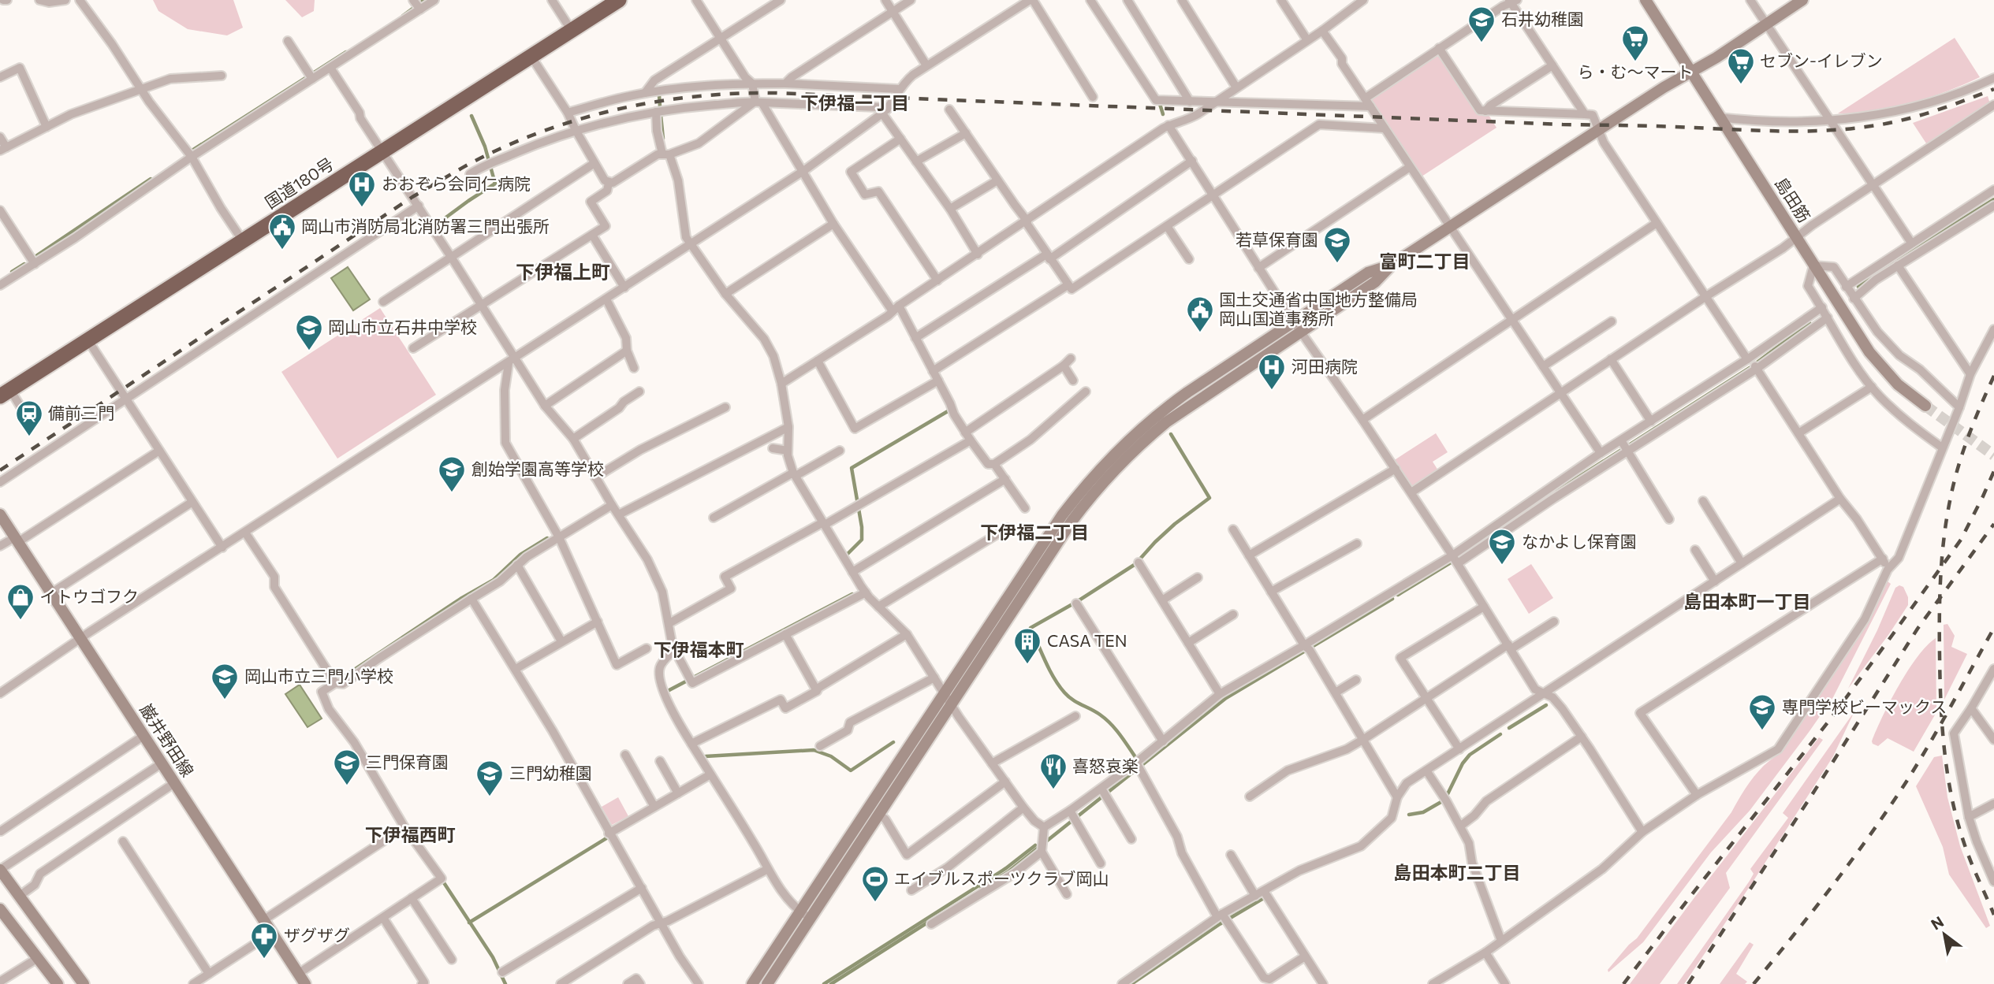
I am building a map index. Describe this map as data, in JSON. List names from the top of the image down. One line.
{"streets":{"highway":["国道180号"],"street":["島田筋","巌井野田線"]},"districts":["下伊福一丁目","富町二丁目","下伊福上町","下伊福二丁目","島田本町一丁目","下伊福本町","下伊福西町","島田本町二丁目"],"places":{"school or university":["石井幼稚園","若草保育園","岡山市立石井中学校","創始学園高等学校","なかよし保育園","岡山市立三門小学校","専門学校ビーマックス","三門保育園","三門幼稚園"],"supermarket":["ら・む〜マート","セブン-イレブン"],"hospital":["おおぞら会同仁病院","河田病院"],"public building":["岡山市消防局北消防署三門出張所","国土交通省中国地方整備局 岡山国道事務所"],"station":["備前三門"],"shop":["イトウゴフク"],"building":["CASA TEN"],"restaurant":["喜怒哀楽"],"sports":["エイブルスポーツクラブ岡山"],"pharmacy":["ザグザグ"]},"north":"top left"}
